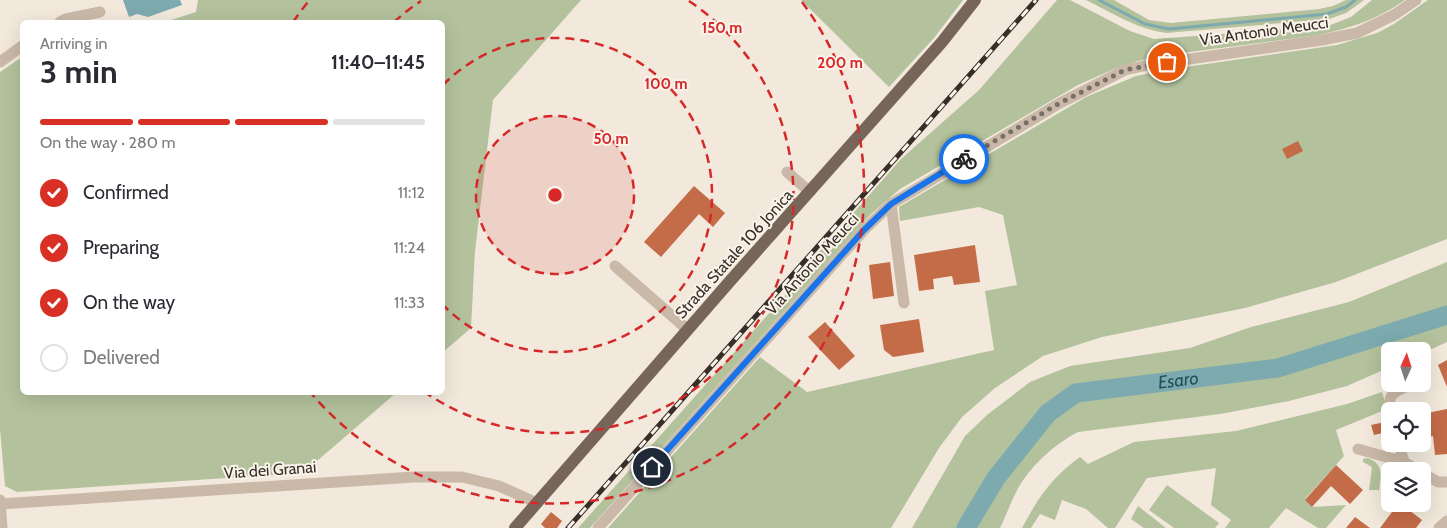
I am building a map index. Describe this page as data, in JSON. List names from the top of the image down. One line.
{"streets":{"main road":["Strada Statale 106 Jonica"],"street":["Via Antonio Meucci","Via dei Granai"]},"crossings":[["Strada Statale 106 Jonica","Via dei Granai"]],"water":["Esaro"],"north":"top","page":{"heading":["3 min","Arriving in","11:40–11:45"],"bar":"On the way · 280 m","list":[["Confirmed","11:12"],["Preparing","11:24"],["On the way","11:33"],"Delivered"]},"rings":["150 m","200 m","100 m","50 m"]}
